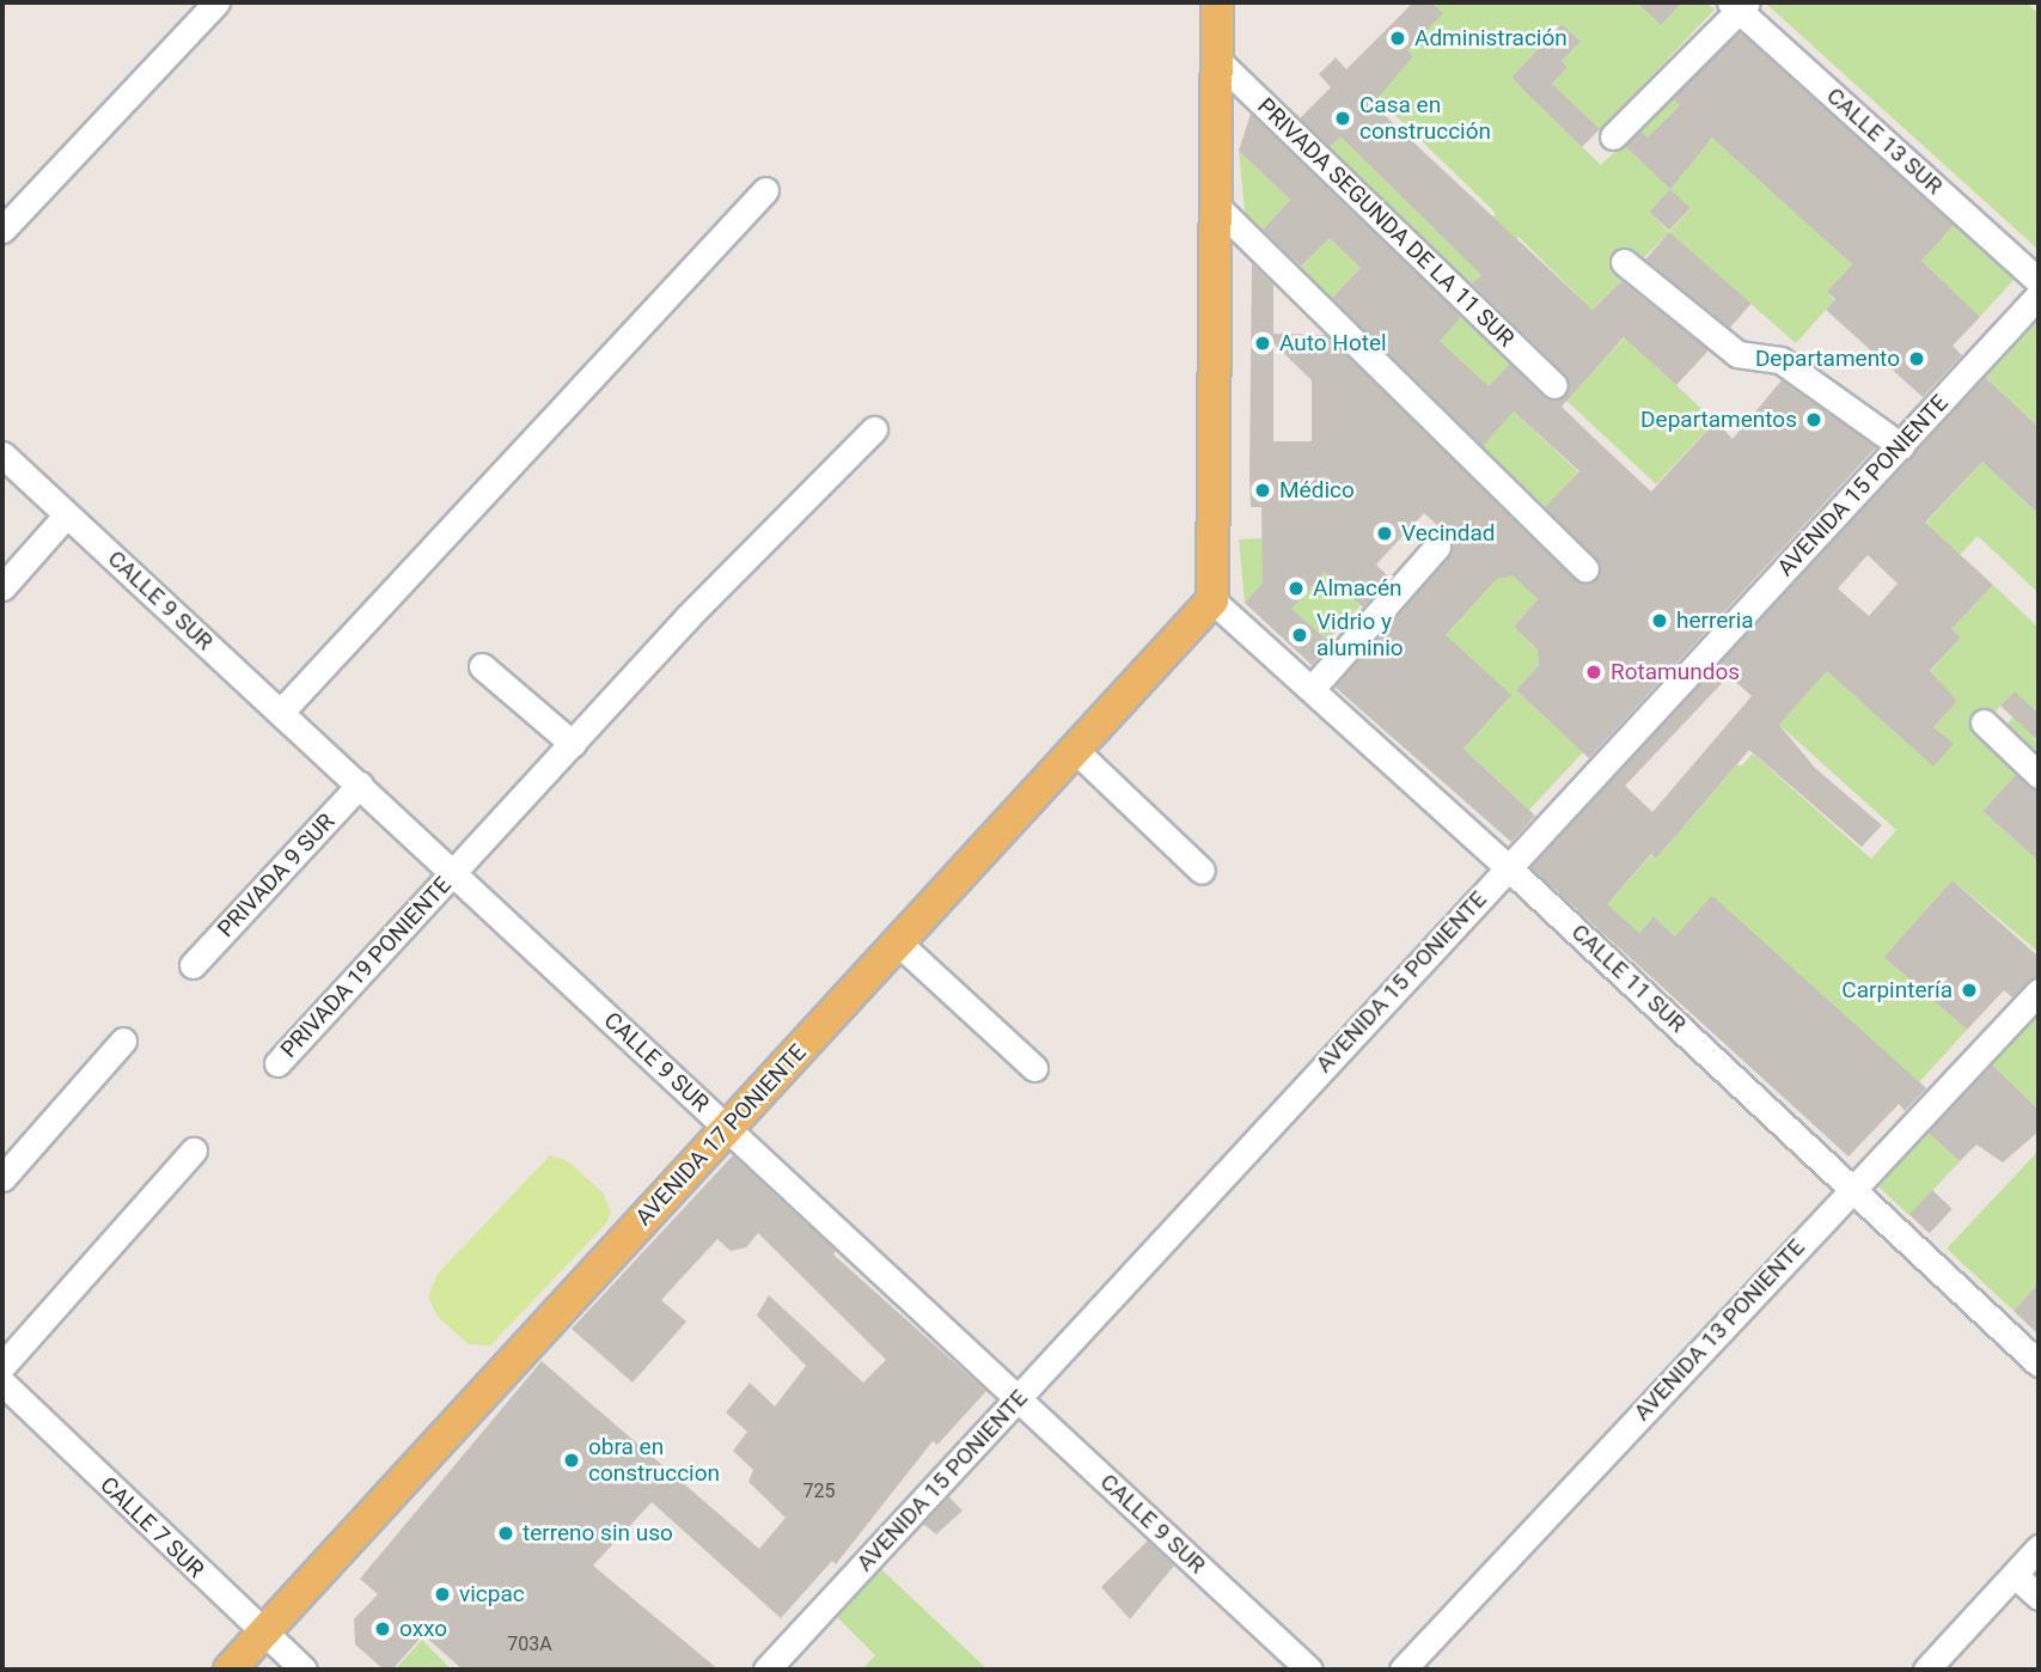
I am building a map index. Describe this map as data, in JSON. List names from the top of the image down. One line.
{"streets":{"main road":["AVENIDA 17 PONIENTE"],"street":["CALLE 13 SUR","PRIVADA SEGUNDA DE LA 11 SUR","AVENIDA 15 PONIENTE","CALLE 9 SUR","PRIVADA 9 SUR","PRIVADA 19 PONIENTE","CALLE 11 SUR","AVENIDA 13 PONIENTE","CALLE 7 SUR"]},"crossings":[["AVENIDA 15 PONIENTE","CALLE 9 SUR"],["AVENIDA 15 PONIENTE","CALLE 11 SUR"],["CALLE 9 SUR","PRIVADA 9 SUR"],["CALLE 9 SUR","PRIVADA 19 PONIENTE"],["CALLE 9 SUR","AVENIDA 17 PONIENTE"],["CALLE 11 SUR","AVENIDA 17 PONIENTE"],["CALLE 11 SUR","AVENIDA 13 PONIENTE"],["AVENIDA 17 PONIENTE","CALLE 7 SUR"]],"places":["Administración","Casa en construcción","Auto Hotel","Departamento","Departamentos","Médico","Vecindad","Almacén","herreria","Vidrio y aluminio","Rotamundos","Carpintería","obra en construccion","terreno sin uso","vicpac","oxxo"],"house_numbers":["725","703A"]}
